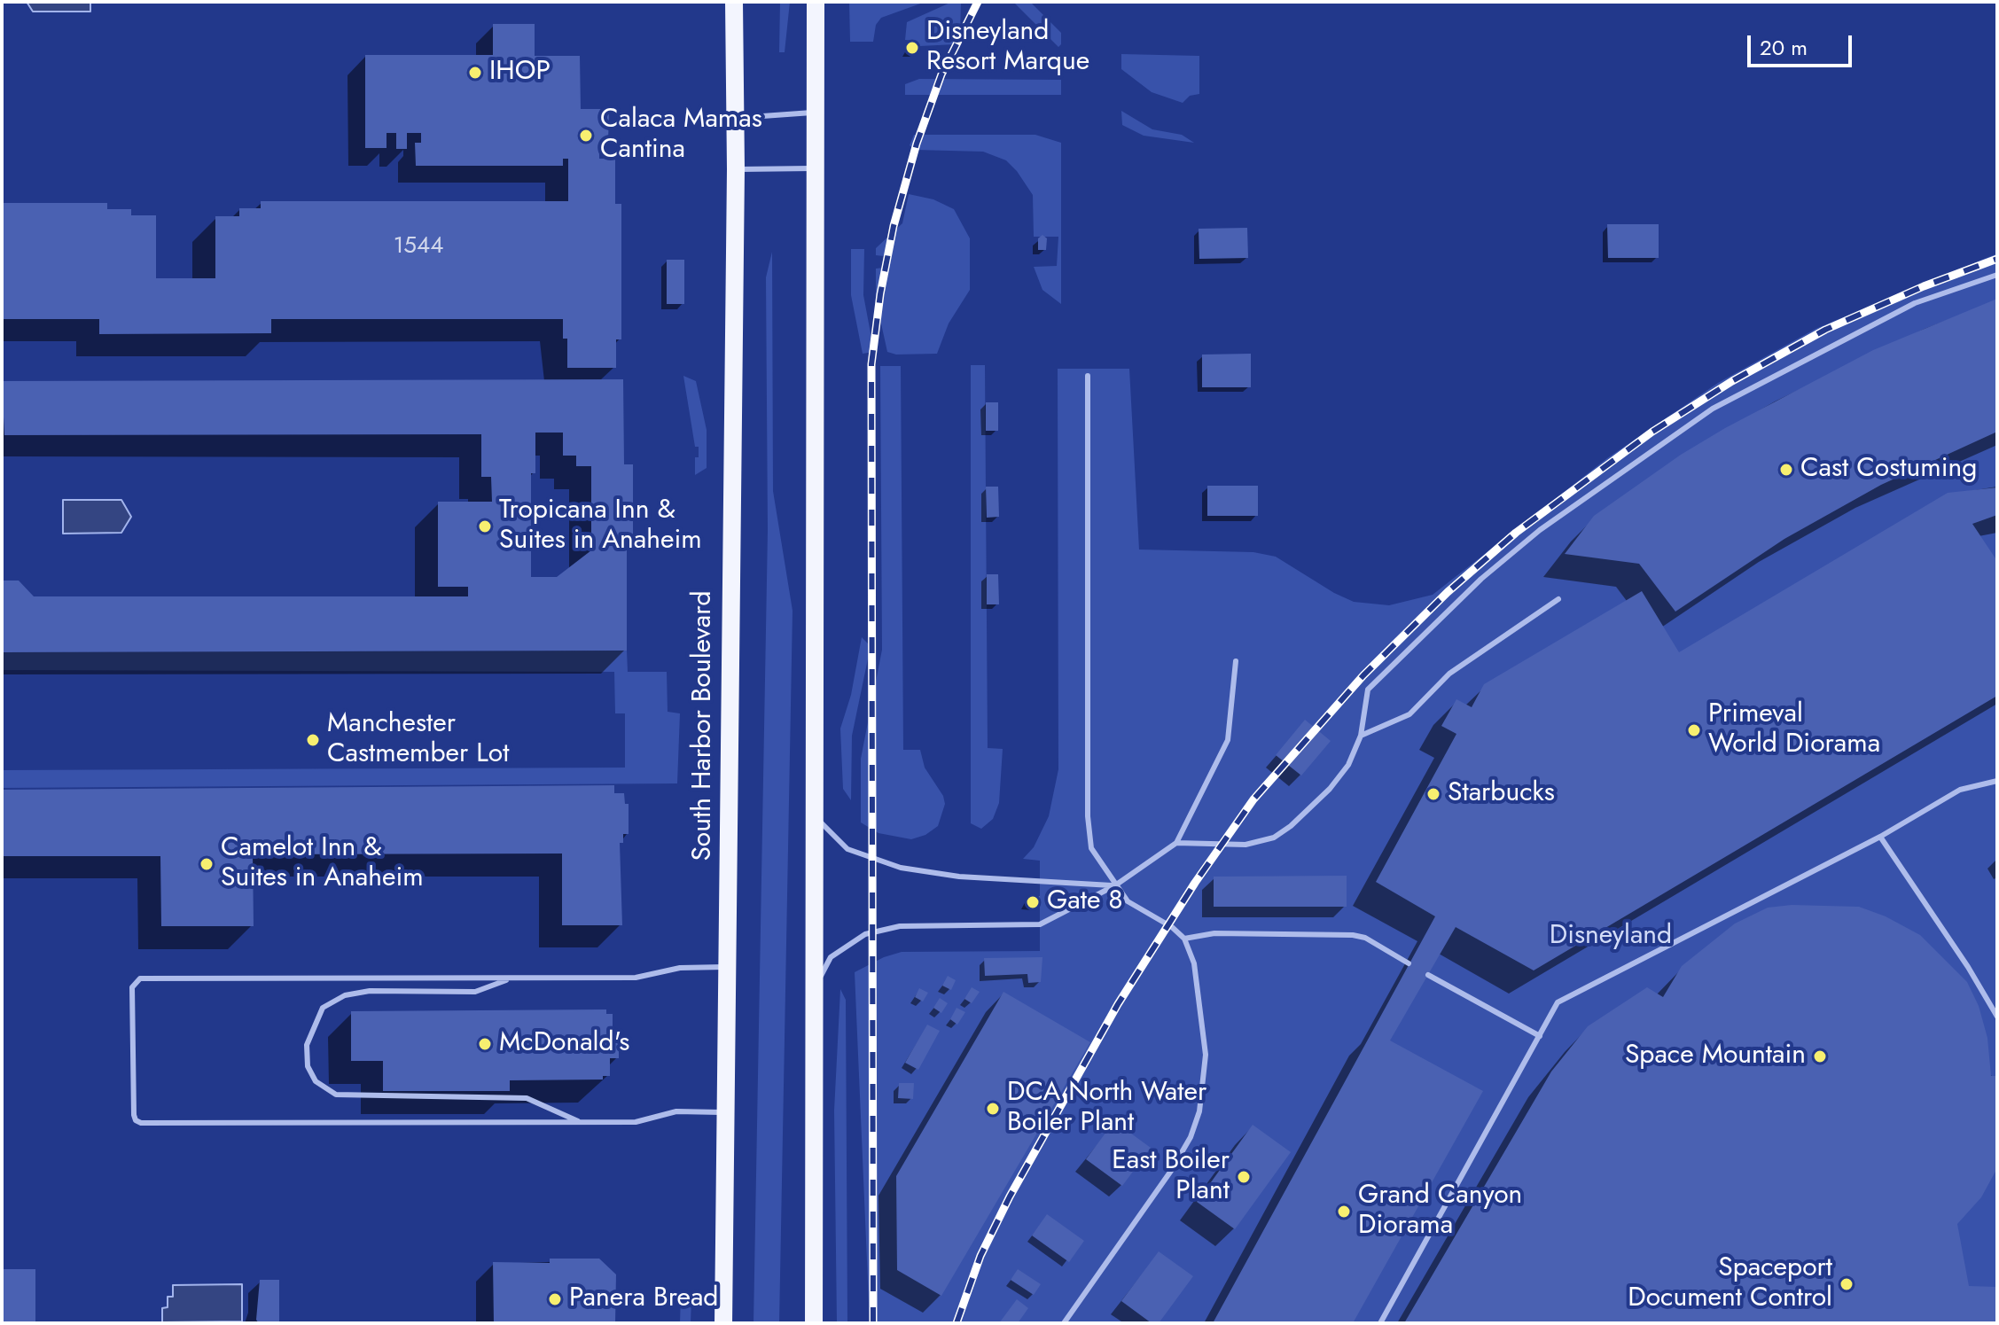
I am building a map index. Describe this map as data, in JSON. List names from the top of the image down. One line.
{"streets":{"main road":["South Harbor Boulevard"]},"parks":["Disneyland"],"places":["Disneyland Resort Marque","IHOP","Calaca Mamas Cantina","Cast Costuming","Tropicana Inn & Suites in Anaheim","Primeval World Diorama","Manchester Castmember Lot","Starbucks","Camelot Inn & Suites in Anaheim","Gate 8","McDonald's","Space Mountain","DCA North Water Boiler Plant","East Boiler Plant","Grand Canyon Diorama","Spaceport Document Control","Panera Bread"],"house_numbers":["1544"],"scale_bar":"20 m"}
